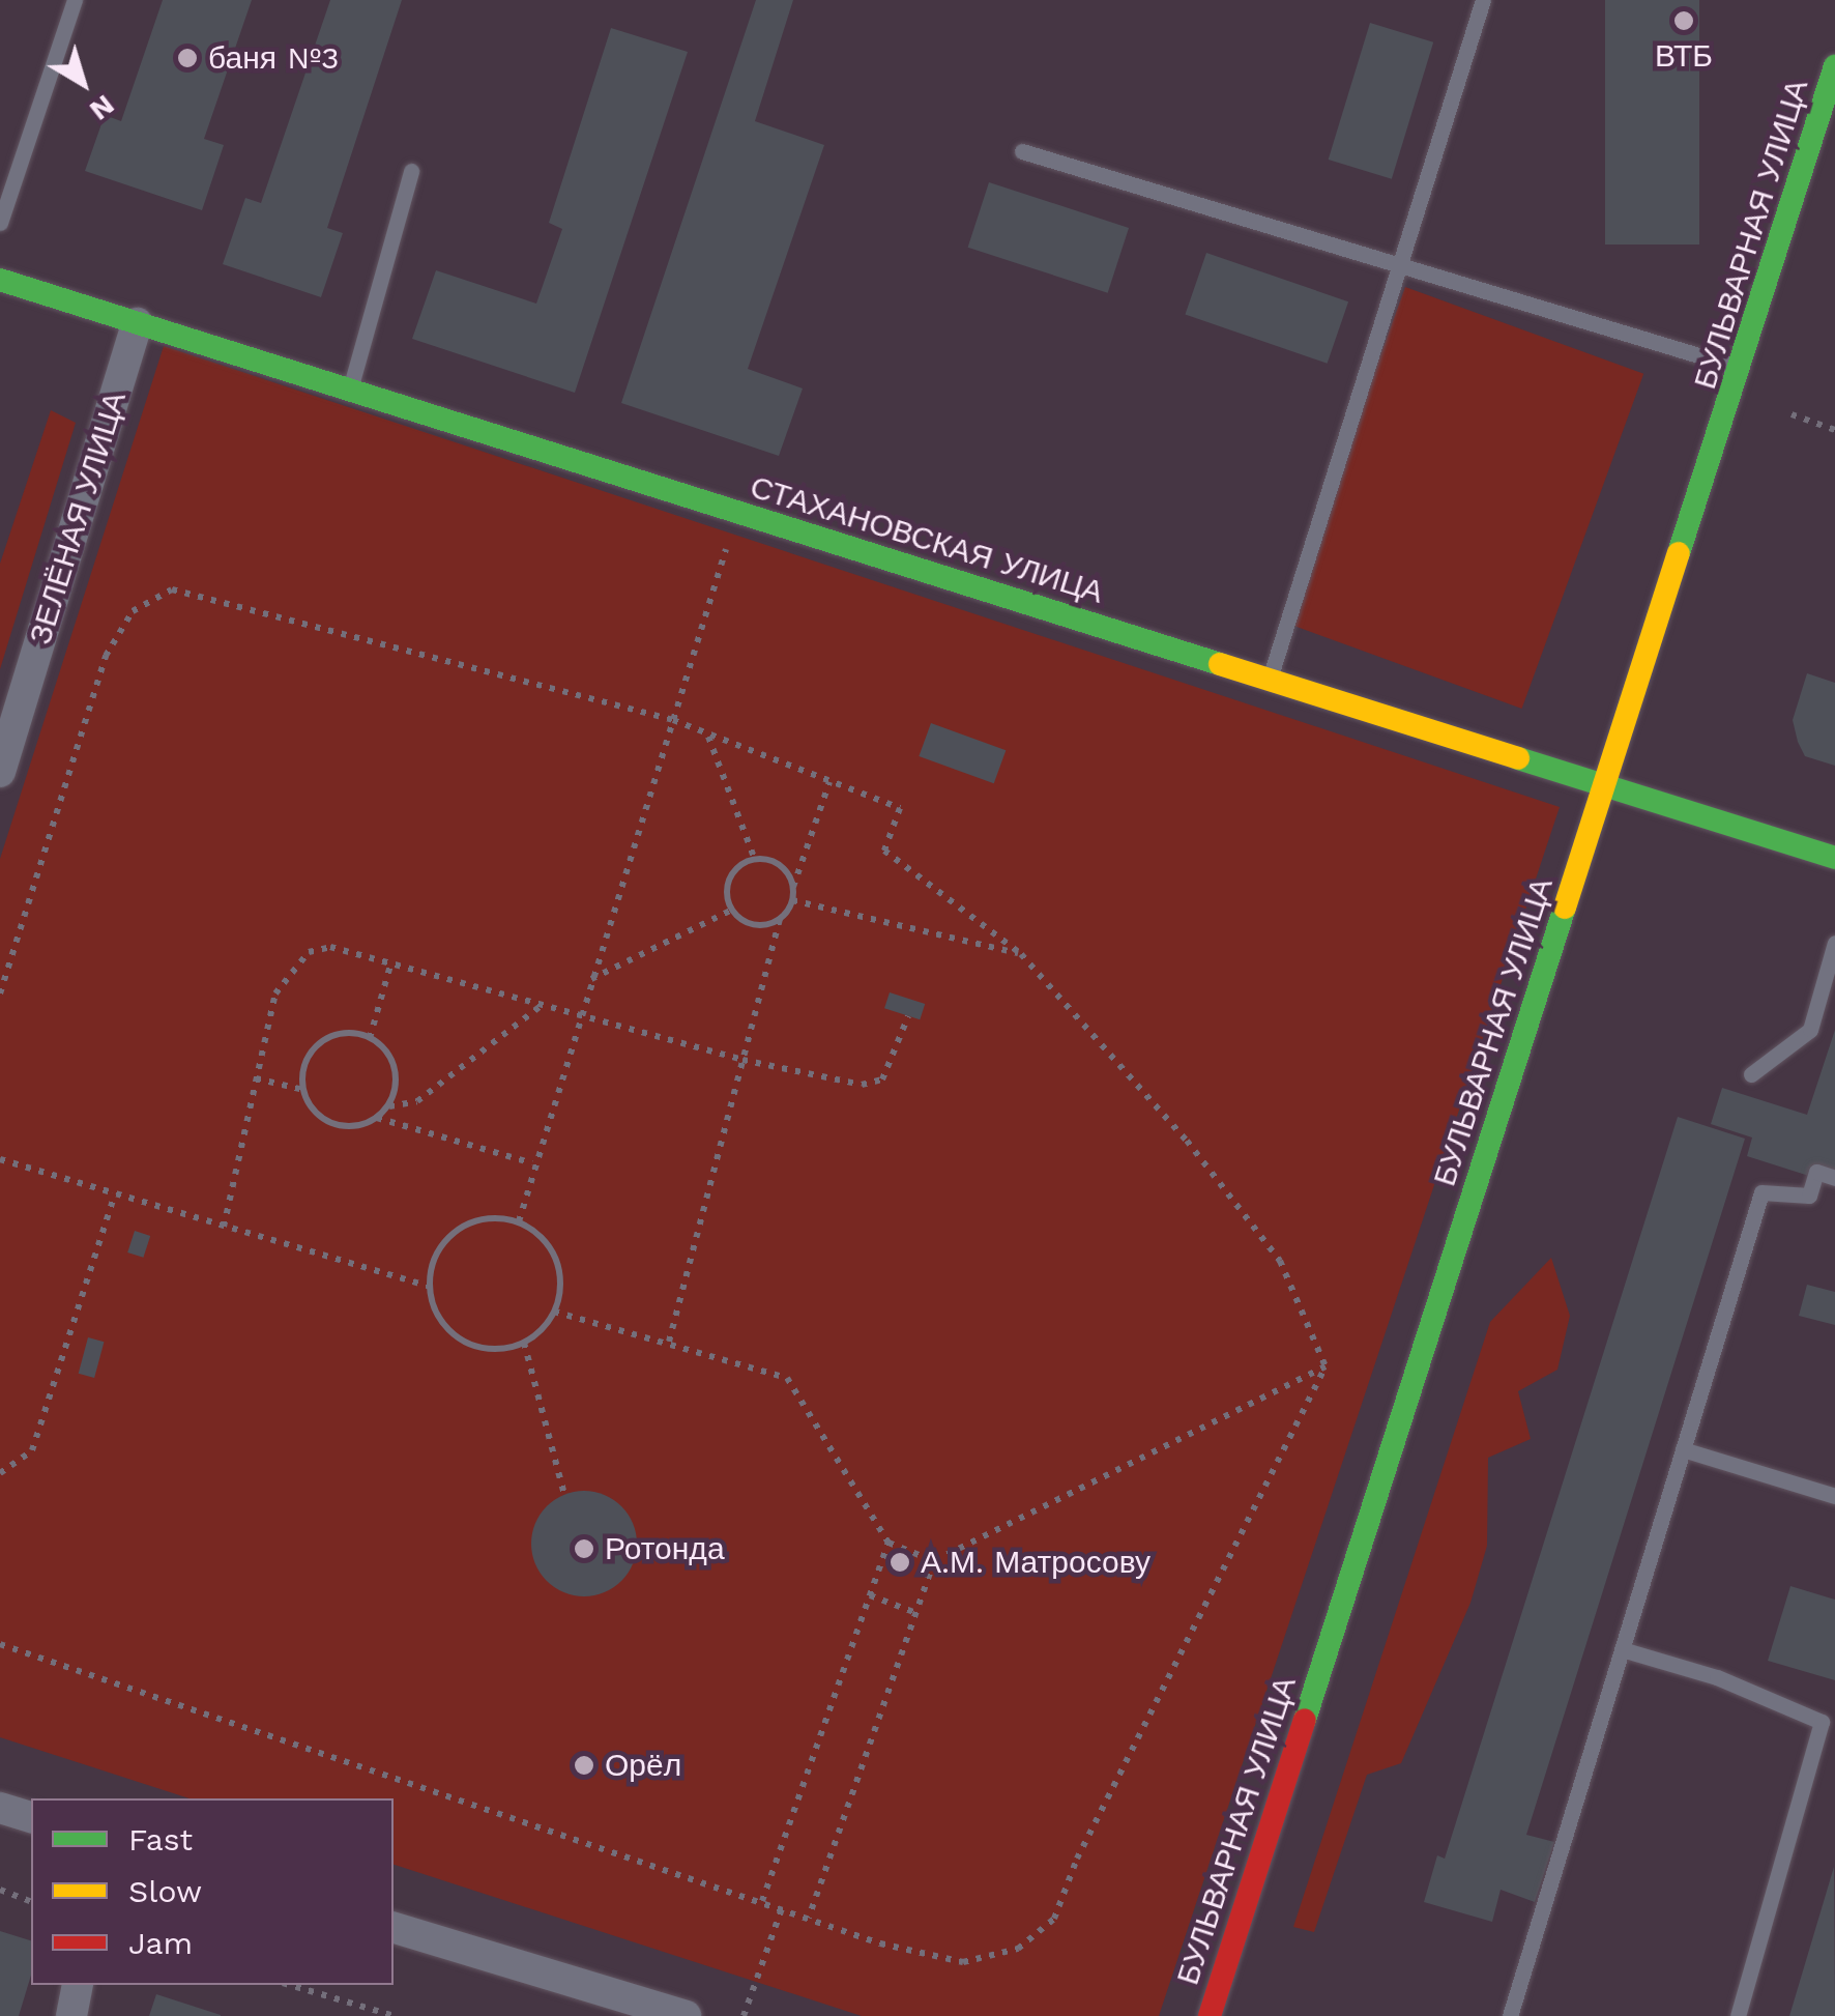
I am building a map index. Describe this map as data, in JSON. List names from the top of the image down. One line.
{"streets":{"main road":["БУЛЬВАРНАЯ УЛИЦА","СТАХАНОВСКАЯ УЛИЦА"],"street":["ЗЕЛЁНАЯ УЛИЦА"]},"crossings":[["БУЛЬВАРНАЯ УЛИЦА","СТАХАНОВСКАЯ УЛИЦА"],["ЗЕЛЁНАЯ УЛИЦА","СТАХАНОВСКАЯ УЛИЦА"]],"places":["ВТБ","баня №3","Ротонда","А.М. Матросову","Орёл"],"legend":["Fast","Slow","Jam"],"north":"bottom right"}
